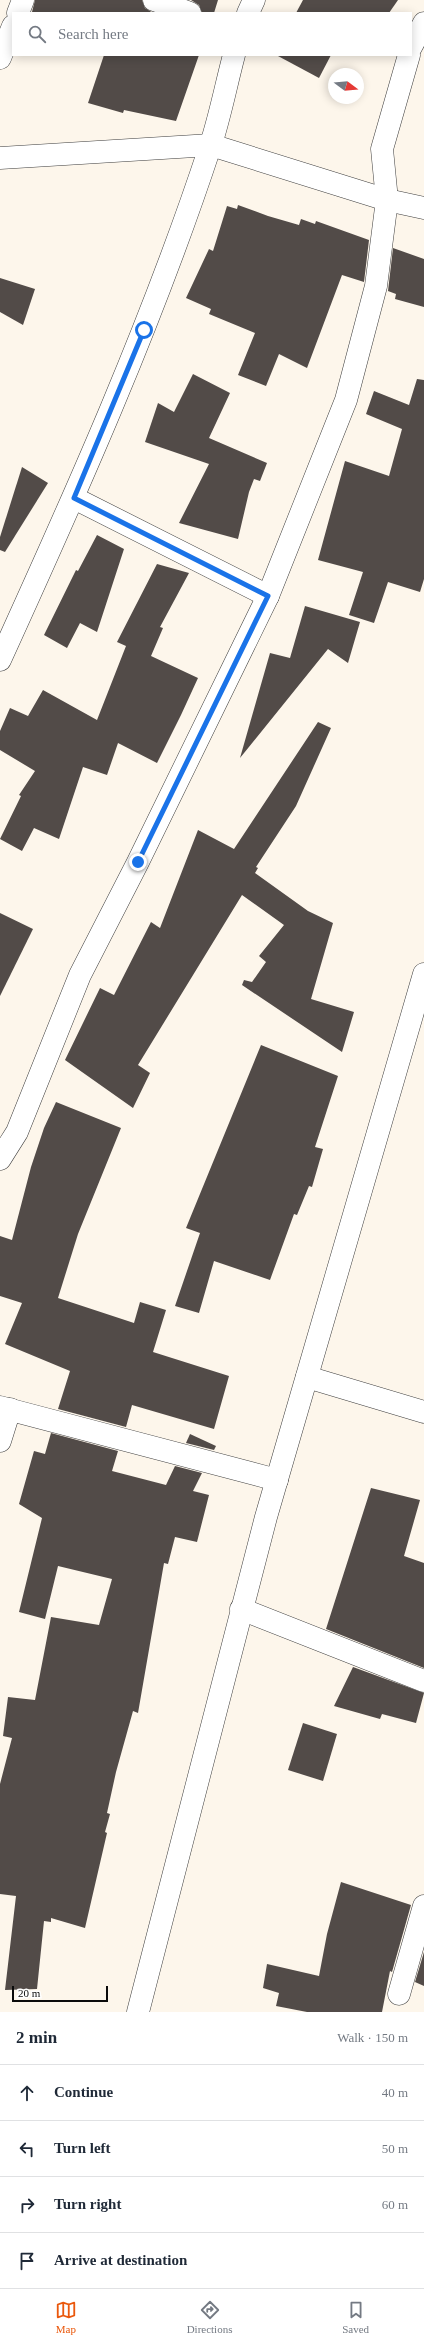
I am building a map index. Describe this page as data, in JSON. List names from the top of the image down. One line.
{"scale_bar":"20 m","north":"right","page":{"search":"Search here","scale":"20 m","heading":["2 min","Walk · 150 m"],"list":[["Continue","40 m"],["Turn left","50 m"],["Turn right","60 m"],"Arrive at destination"],"nav":["Map","Directions","Saved"]}}
